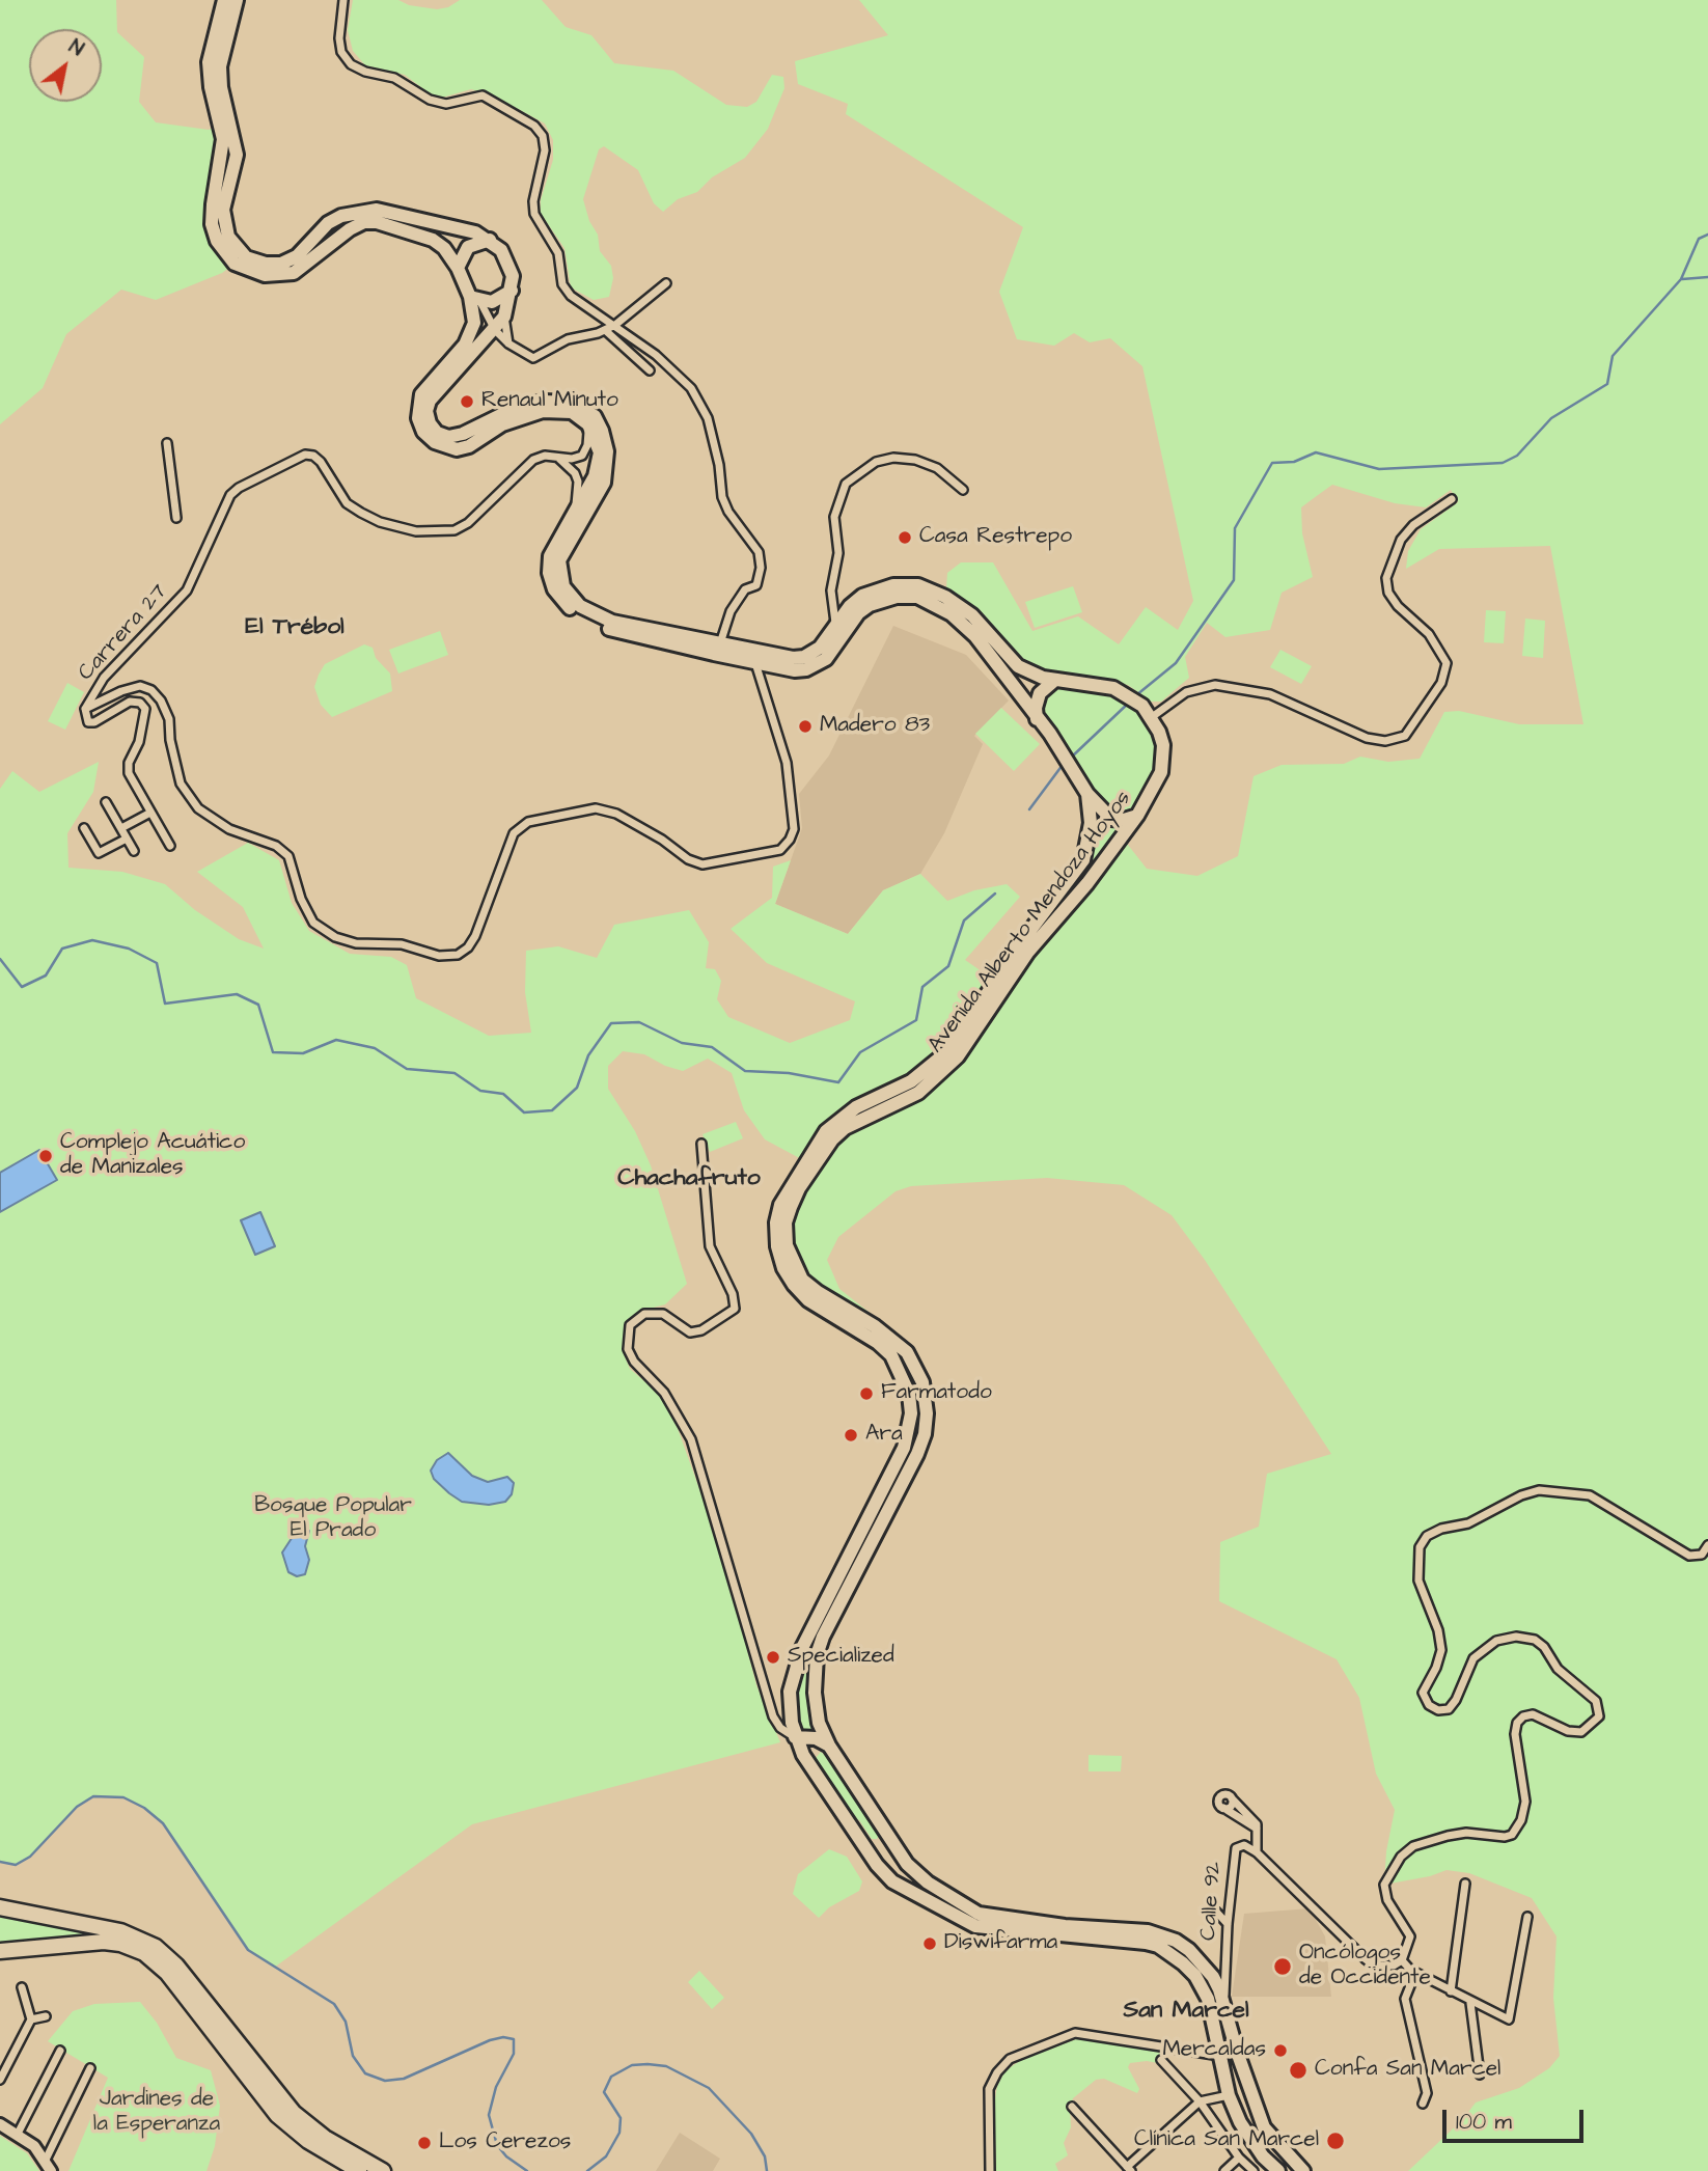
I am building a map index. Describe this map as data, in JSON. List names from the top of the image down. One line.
{"streets":{"main road":["Avenida Alberto Mendoza Hoyos"],"street":["Carrera 27","Calle 92"]},"crossings":[["Carrera 27","Avenida Alberto Mendoza Hoyos"],["Avenida Alberto Mendoza Hoyos","Calle 92"]],"districts":["El Trébol","Chachafruto","San Marcel"],"parks":["Bosque Popular El Prado","Jardines de la Esperanza"],"places":["Renaul Minuto","Casa Restrepo","Madero 83","Complejo Acuático de Manizales","Farmatodo","Ara","Specialized","Diswifarma","Oncólogos de Occidente","Mercaldas","Confa San Marcel","Clínica San Marcel","Los Cerezos"],"scale_bar":"100 m","north":"top right"}
